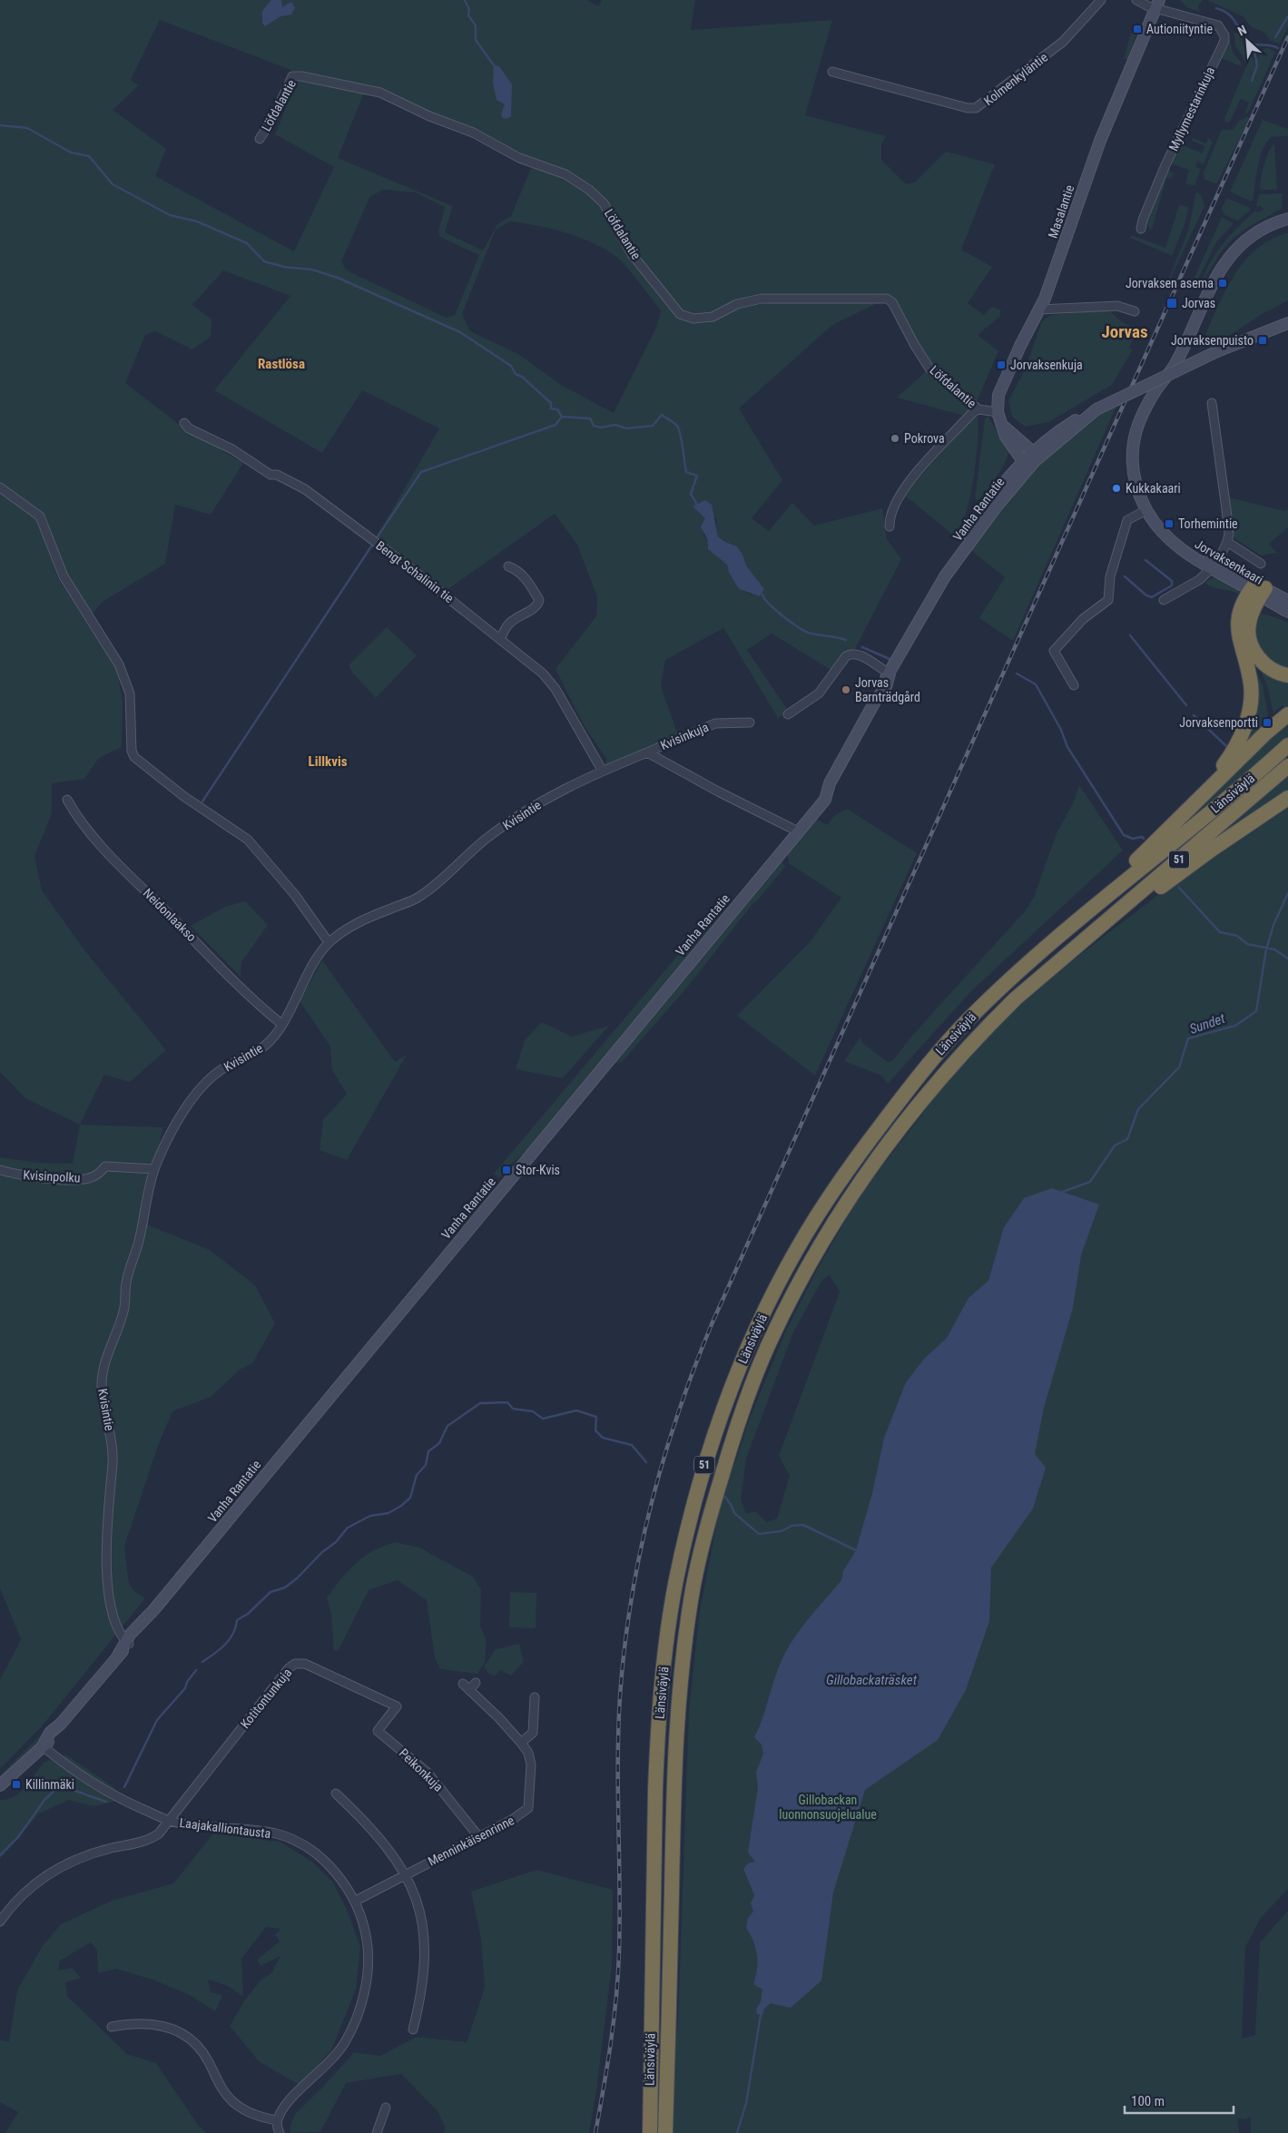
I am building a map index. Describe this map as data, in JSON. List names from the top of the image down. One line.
{"streets":{"highway":["Länsiväylä","51"],"main road":["Masalantie","Vanha Rantatie","Jorvaksenkaari"],"street":["Kolmenkyläntie","Löfdalantie","Myllymestarinkuja","Bengt Schalinin tie","Kvisinkuja","Kvisintie","Neidonlaakso","Kvisinpolku","Kotitontunkuja","Peikonkuja","Laajakalliontausta","Menninkäisenrinne"]},"crossings":[["Löfdalantie","Masalantie"],["Myllymestarinkuja","Masalantie"],["Vanha Rantatie","Kvisintie"],["Vanha Rantatie","Laajakalliontausta"],["Bengt Schalinin tie","Kvisintie"],["Kvisinkuja","Kvisintie"],["Kvisintie","Neidonlaakso"],["Kvisintie","Kvisinpolku"],["Kotitontunkuja","Peikonkuja"],["Kotitontunkuja","Laajakalliontausta"],["Peikonkuja","Menninkäisenrinne"],["Laajakalliontausta","Menninkäisenrinne"]],"districts":["Jorvas","Rastlösa","Lillkvis"],"water":["Sundet","Gillobackaträsket"],"parks":["Gillobackan luonnonsuojelualue"],"places":{"transit":["Autioniityntie","Jorvaksen asema","Jorvas","Jorvaksenpuisto","Jorvaksenkuja","Torhemintie","Jorvaksenportti","Stor-Kvis","Killinmäki"],"other":["Pokrova","Kukkakaari","Jorvas Barnträdgård"]},"scale_bar":"100 m","north":"top left"}
